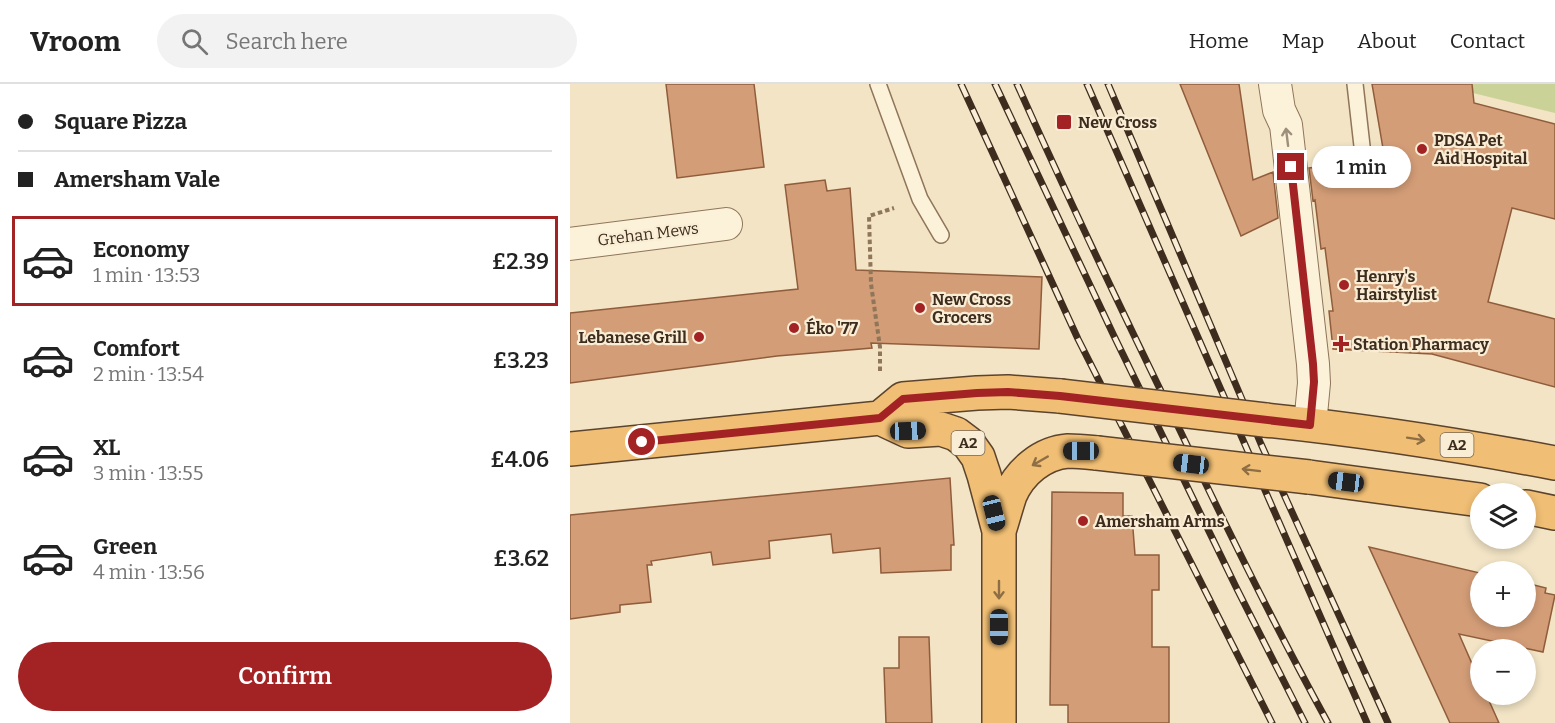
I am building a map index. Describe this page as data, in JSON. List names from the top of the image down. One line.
{"streets":{"highway":["A2"],"street":["Grehan Mews"]},"places":{"transit":["New Cross"],"other":["PDSA Pet Aid Hospital","Henry's Hairstylist","New Cross Grocers","Éko '77","Lebanese Grill","Amersham Arms"],"health":["Station Pharmacy"]},"page":{"header":"Vroom","search":"Search here","nav":["Home","Map","About","Contact"],"banner":["Square Pizza","Amersham Vale"],"bubble":"1 min","list":[{"name":"Economy","note":"1 min · 13:53","value":"£2.39"},{"name":"Comfort","note":"2 min · 13:54","value":"£3.23"},{"name":"XL","note":"3 min · 13:55","value":"£4.06"},{"name":"Green","note":"4 min · 13:56","value":"£3.62"}],"map_buttons":["+","−"],"buttons":"Confirm"}}
